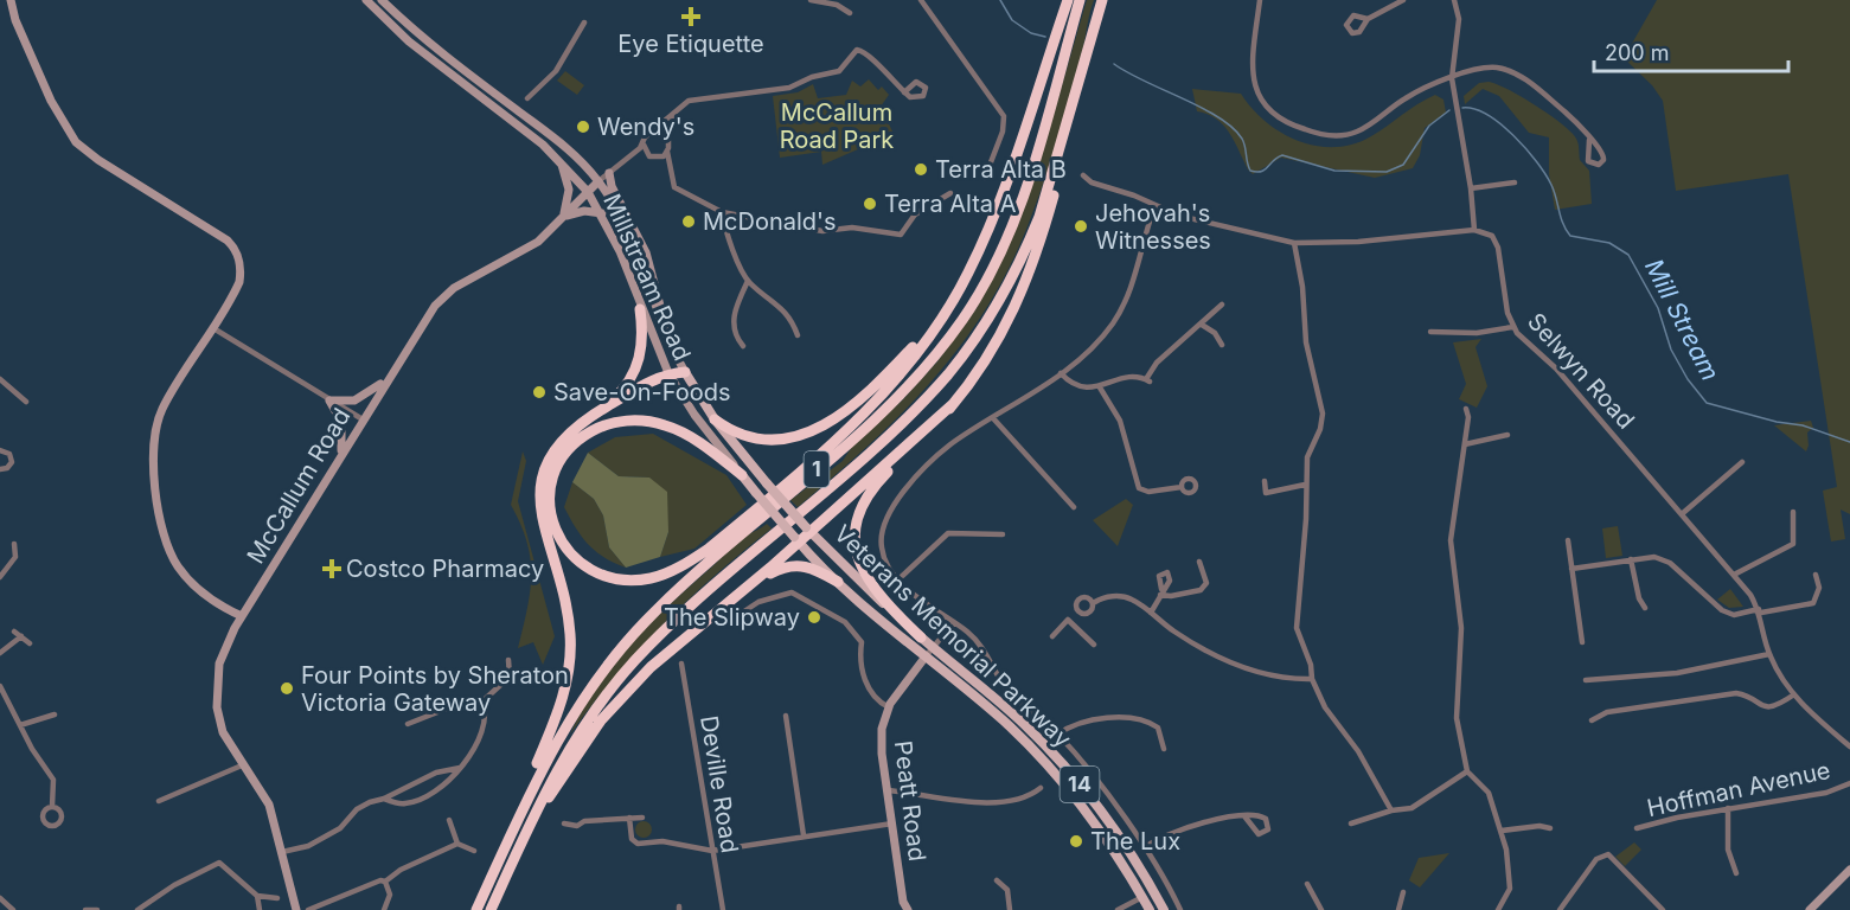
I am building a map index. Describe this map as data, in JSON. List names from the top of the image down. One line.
{"streets":{"highway":["1"],"main road":["Millstream Road","Veterans Memorial Parkway","14"],"street":["Selwyn Road","McCallum Road","Deville Road","Hoffman Avenue","Peatt Road"]},"crossings":[["Millstream Road","McCallum Road"],["Millstream Road","Veterans Memorial Parkway"],["Veterans Memorial Parkway","Peatt Road"]],"water":["Mill Stream"],"parks":["McCallum Road Park"],"places":{"health":["Eye Etiquette","Costco Pharmacy"],"other":["Wendy's","Terra Alta B","Terra Alta A","McDonald's","Jehovah's Witnesses","Save-On-Foods","The Slipway","Four Points by Sheraton Victoria Gateway","The Lux"]},"scale_bar":"200 m"}
